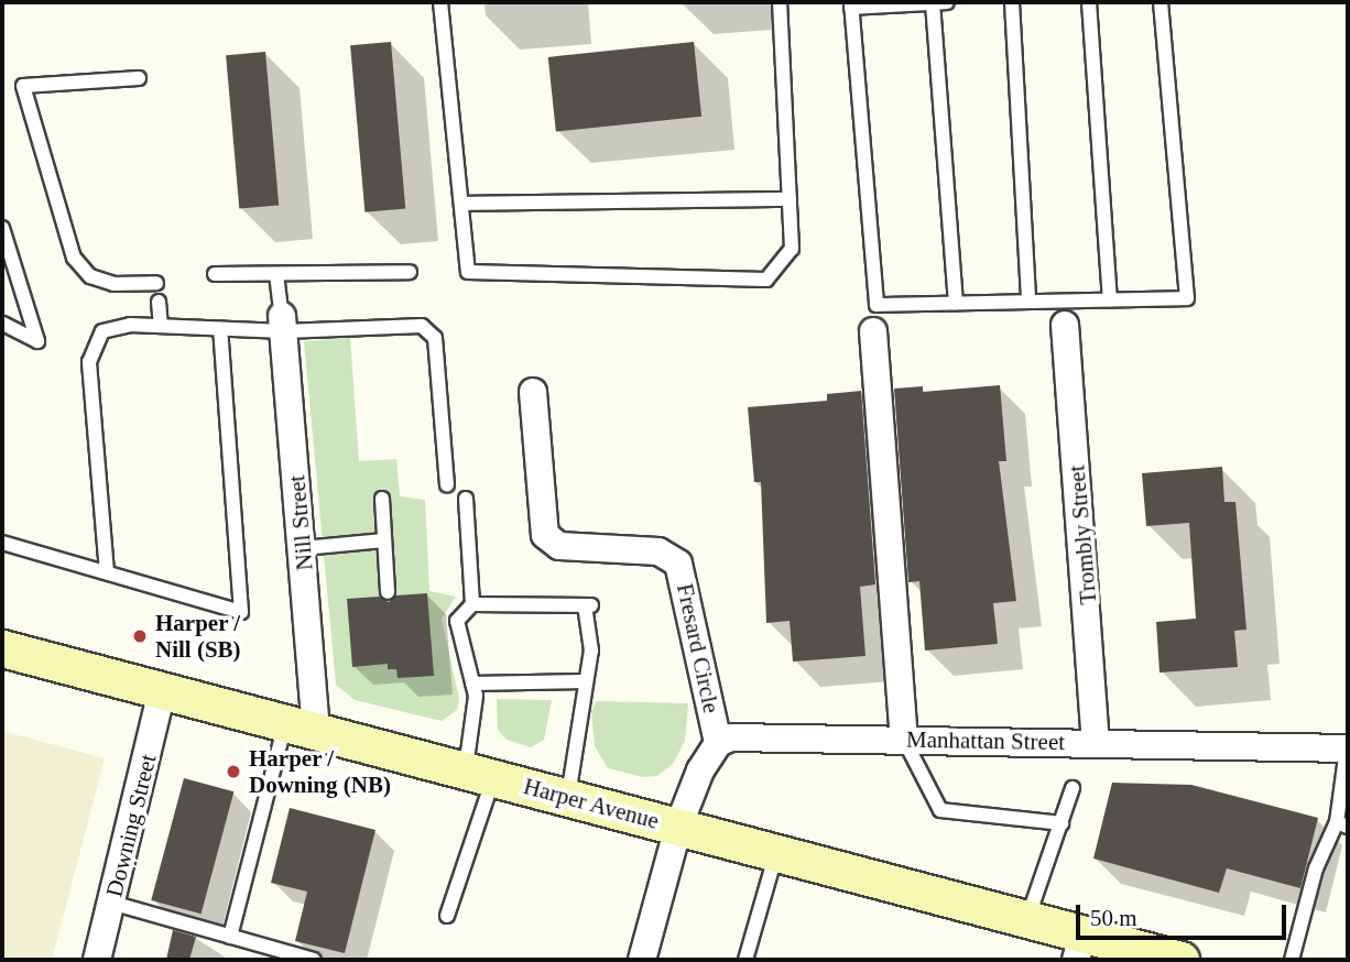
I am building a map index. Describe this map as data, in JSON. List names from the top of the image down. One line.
{"streets":{"main road":["Harper Avenue"],"street":["Nill Street","Trombly Street","Fresard Circle","Manhattan Street","Downing Street"]},"crossings":[["Nill Street","Harper Avenue"],["Trombly Street","Manhattan Street"],["Fresard Circle","Manhattan Street"],["Harper Avenue","Downing Street"]],"places":["Harper / Nill (SB)","Harper / Downing (NB)"],"scale_bar":"50 m"}
